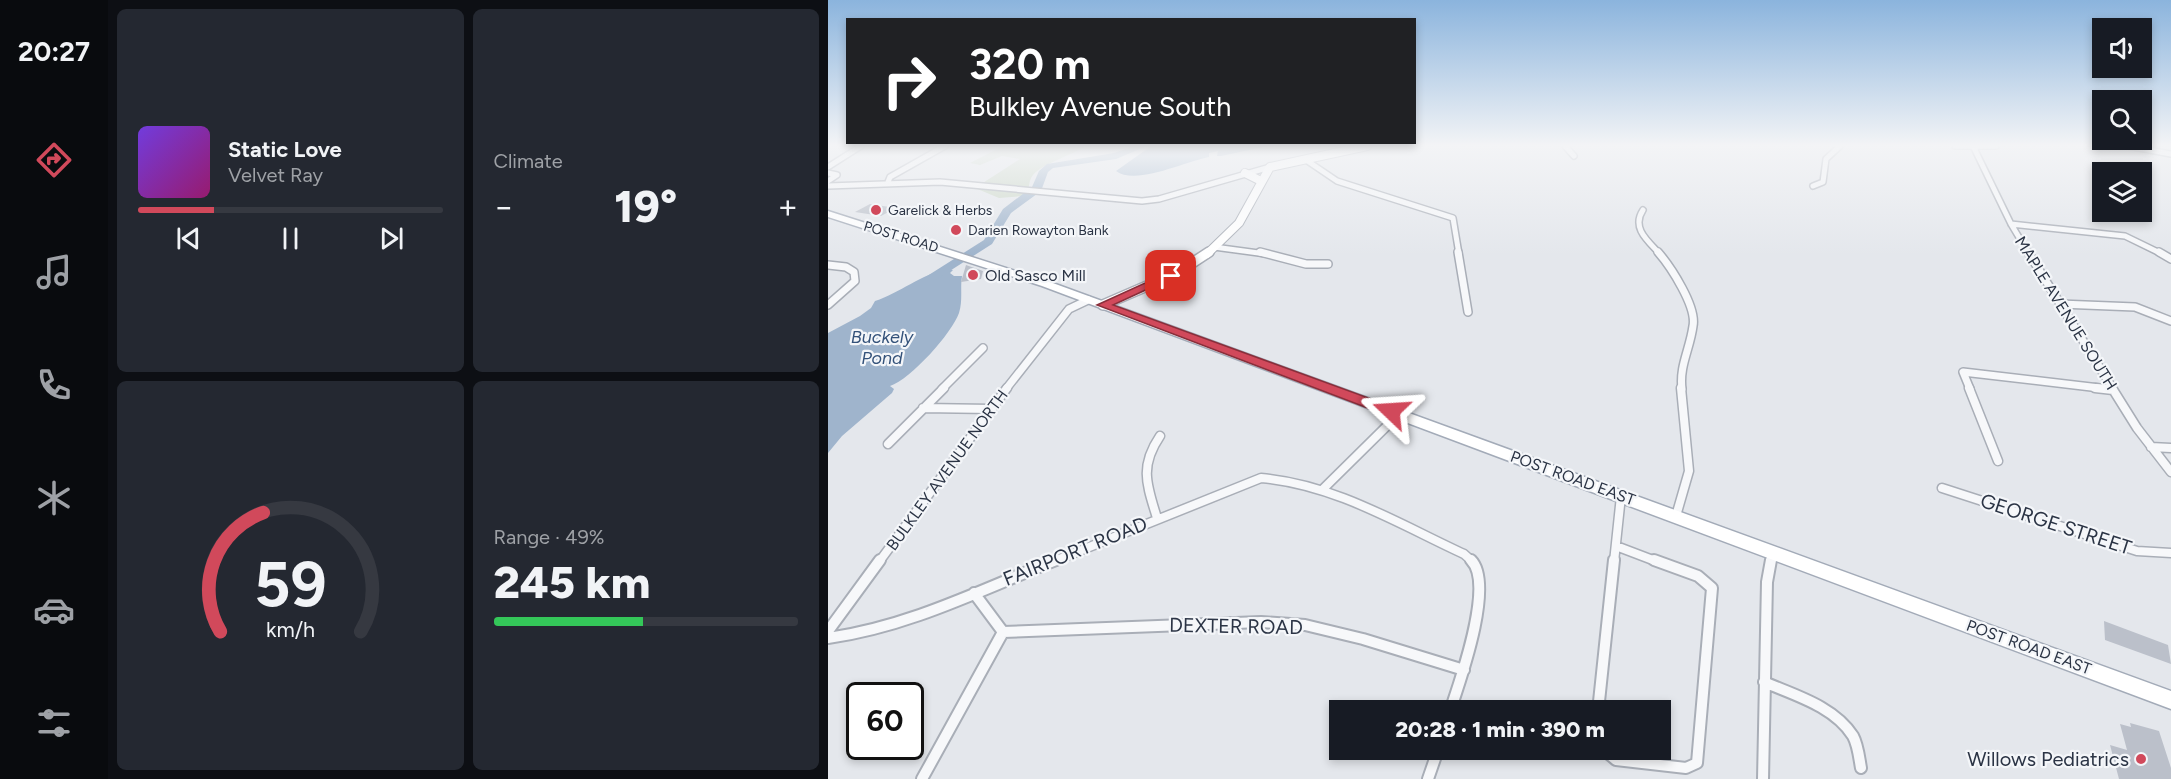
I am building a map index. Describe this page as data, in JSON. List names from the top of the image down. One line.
{"streets":{"main road":["POST ROAD","POST ROAD EAST"],"street":["MAPLE AVENUE SOUTH","BULKLEY AVENUE NORTH","GEORGE STREET","FAIRPORT ROAD","DEXTER ROAD"]},"crossings":[["POST ROAD","POST ROAD EAST"],["BULKLEY AVENUE NORTH","POST ROAD EAST"],["FAIRPORT ROAD","DEXTER ROAD"]],"water":["Buckely Pond"],"places":["Garelick & Herbs","Darien Rowayton Bank","Old Sasco Mill","Willows Pediatrics"],"page":{"tabs":"20:27","tile":["Climate",["Range · 49%","245 km"]],"turn":["320 m","Bulkley Avenue South"],"song":["Static Love","Velvet Ray"],"heat":["−","19°","+"],"limit":"60","trip":"20:28 · 1 min · 390 m","gauge":["59","km/h"]}}
